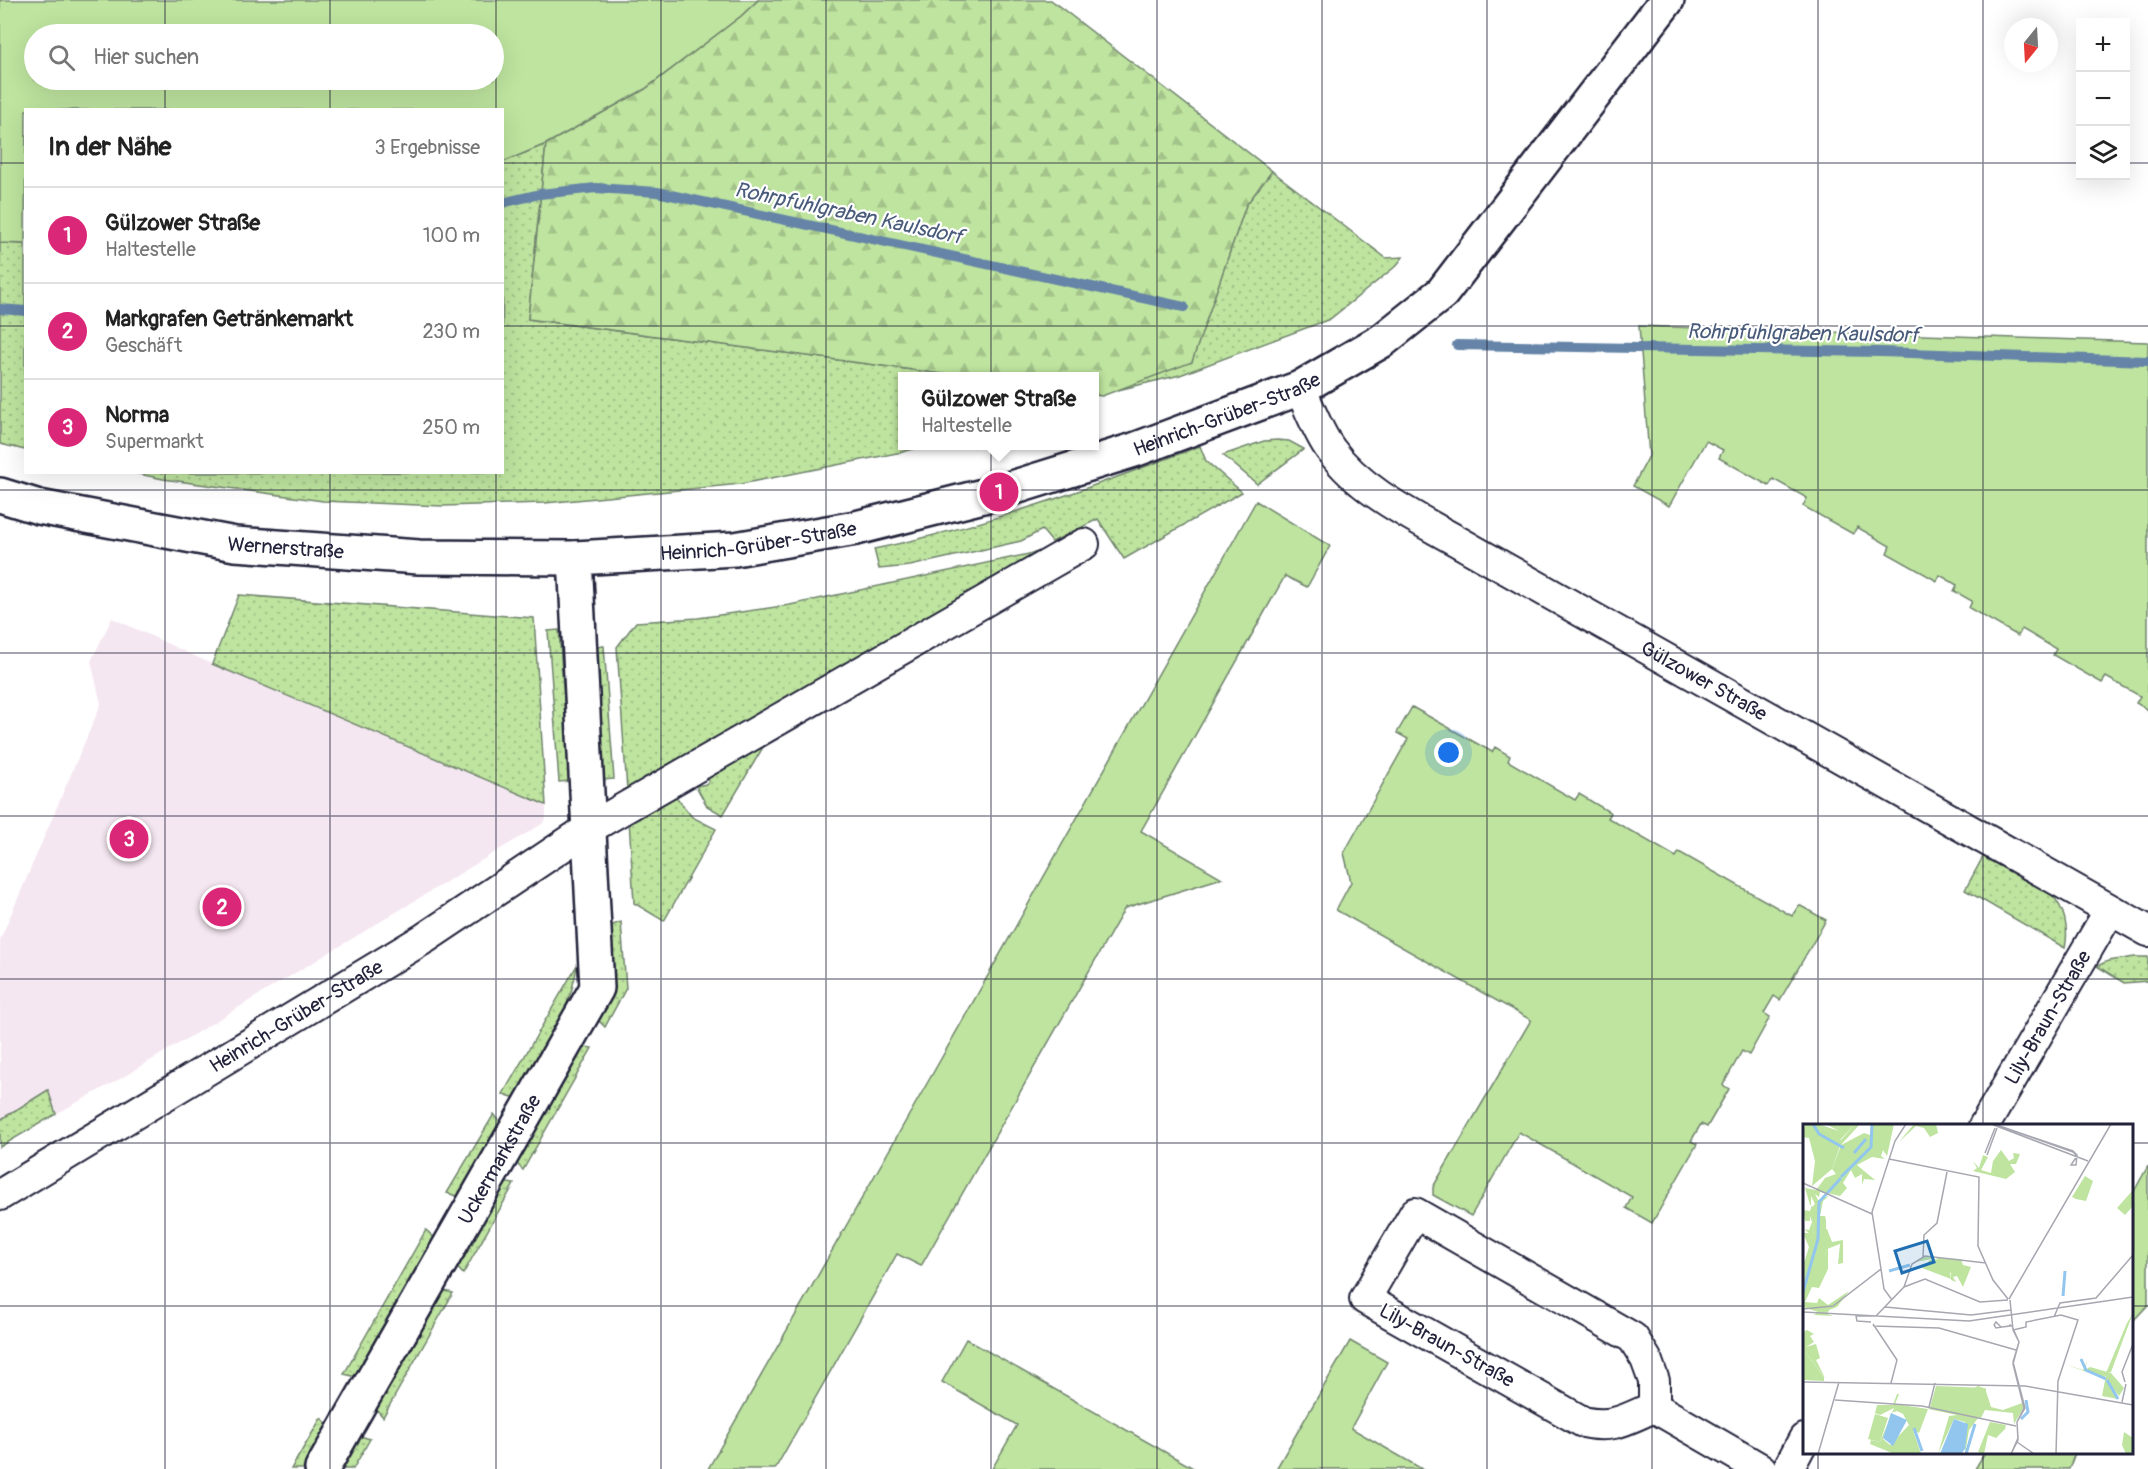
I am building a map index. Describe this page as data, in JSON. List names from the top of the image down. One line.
{"streets":{"street":["Heinrich-Grüber-Straße","Wernerstraße","Gülzower Straße","Lily-Braun-Straße","Uckermarkstraße"]},"crossings":[["Heinrich-Grüber-Straße","Wernerstraße"],["Heinrich-Grüber-Straße","Gülzower Straße"],["Heinrich-Grüber-Straße","Uckermarkstraße"],["Gülzower Straße","Lily-Braun-Straße"]],"water":["Rohrpfuhlgraben Kaulsdorf"],"north":"bottom","page":{"map_buttons":["+","−"],"search":"Hier suchen","heading":["In der Nähe","3 Ergebnisse"],"list":[{"mark":"1","name":"Gülzower Straße","note":"Haltestelle","value":"100 m"},{"mark":"2","name":"Markgrafen Getränkemarkt","note":"Geschäft","value":"230 m"},{"mark":"3","name":"Norma","note":"Supermarkt","value":"250 m"}],"popup":["Gülzower Straße","Haltestelle"],"pins":["1","3","2"]}}
